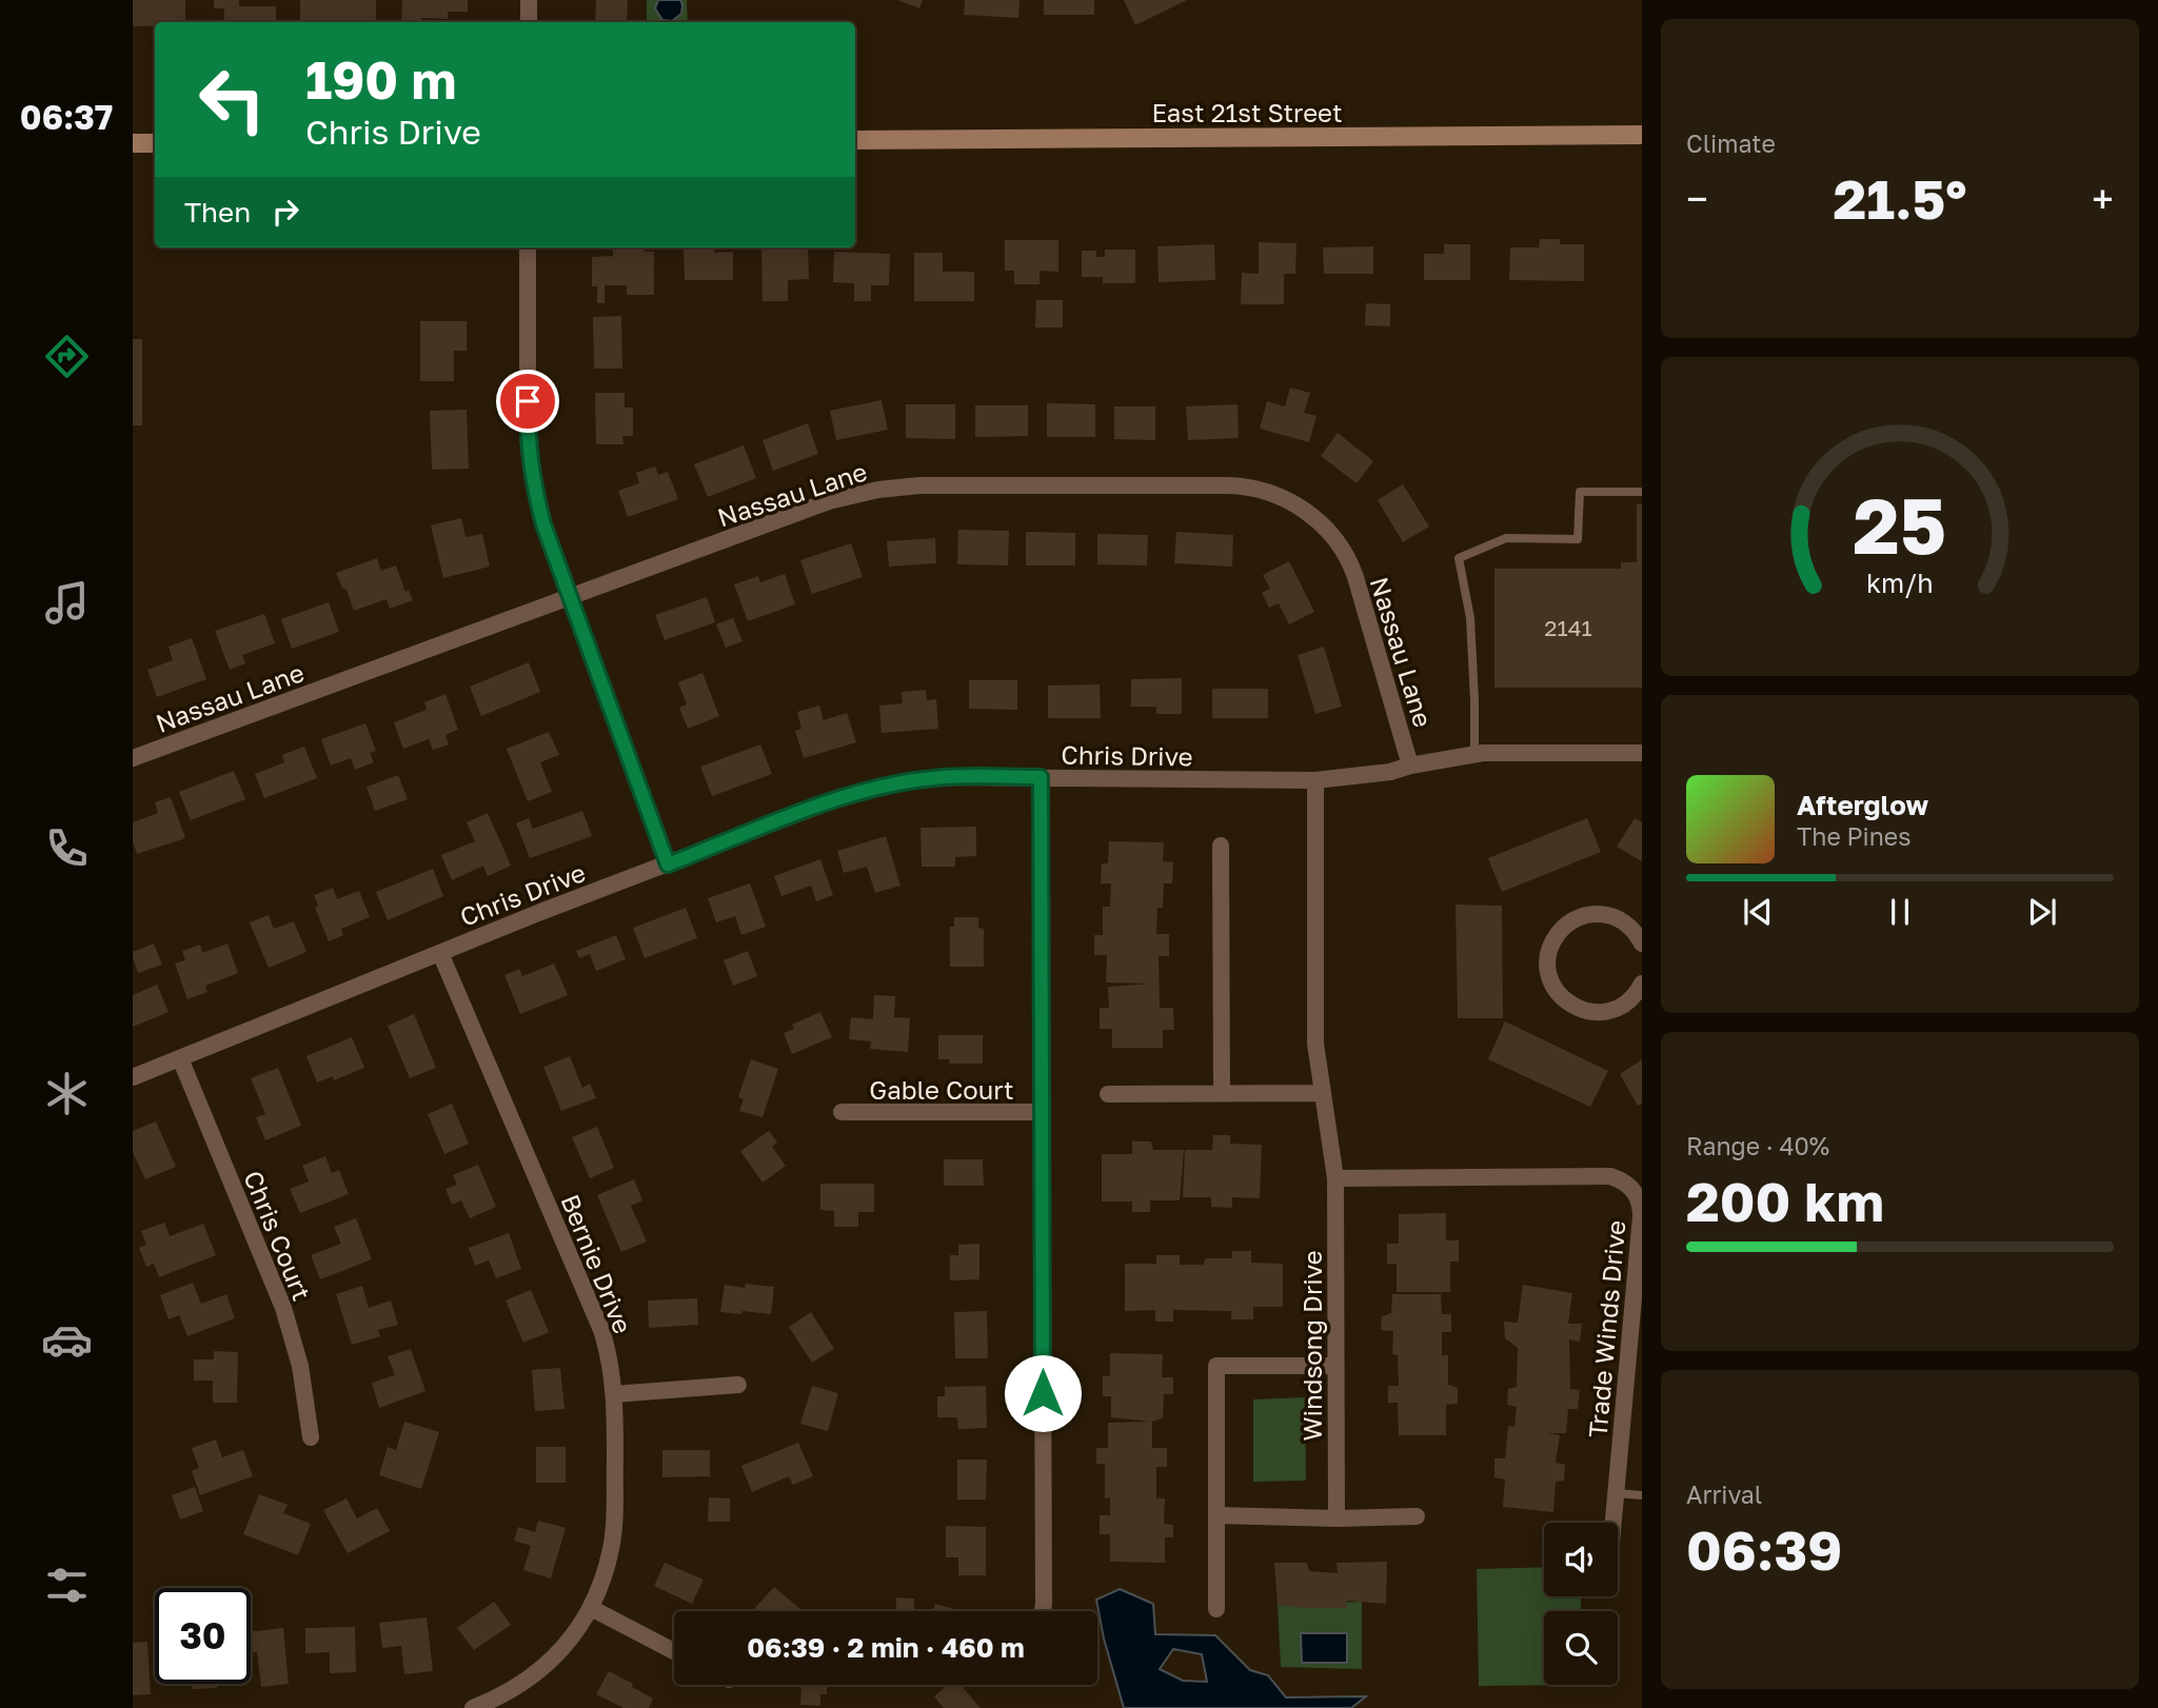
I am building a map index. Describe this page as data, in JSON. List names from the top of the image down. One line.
{"streets":{"main road":["East 21st Street"],"street":["Nassau Lane","Chris Drive","Gable Court","Chris Court","Bernie Drive","Trade Winds Drive","Windsong Drive"]},"crossings":[["Nassau Lane","Chris Drive"],["Chris Drive","Chris Court"],["Chris Drive","Bernie Drive"],["Chris Drive","Windsong Drive"],["Trade Winds Drive","Windsong Drive"]],"house_numbers":["2141"],"page":{"tabs":"06:37","tile":["Climate",["Range · 40%","200 km"],["Arrival","06:39"]],"turn":["190 m","Chris Drive"],"heat":["−","21.5°","+"],"then":"Then","song":["Afterglow","The Pines"],"limit":"30","trip":"06:39 · 2 min · 460 m","gauge":["25","km/h"]}}
